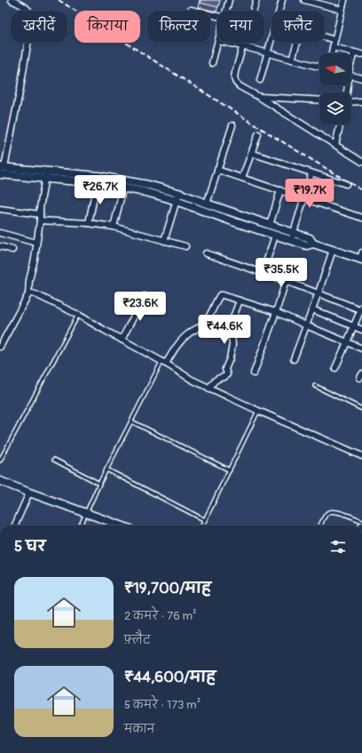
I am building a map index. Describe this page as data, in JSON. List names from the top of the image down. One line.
{"north":"left","page":{"chip":["खरीदें","किराया","फ़िल्टर","नया","फ़्लैट"],"price":["₹26.7K","₹19.7K","₹35.5K","₹23.6K","₹44.6K"],"heading":"5 घर","list":[{"name":"₹19,700/माह","note":"2 कमरे · 76 m² · फ़्लैट"},{"name":"₹44,600/माह","note":"5 कमरे · 173 m² · मकान"}]}}
